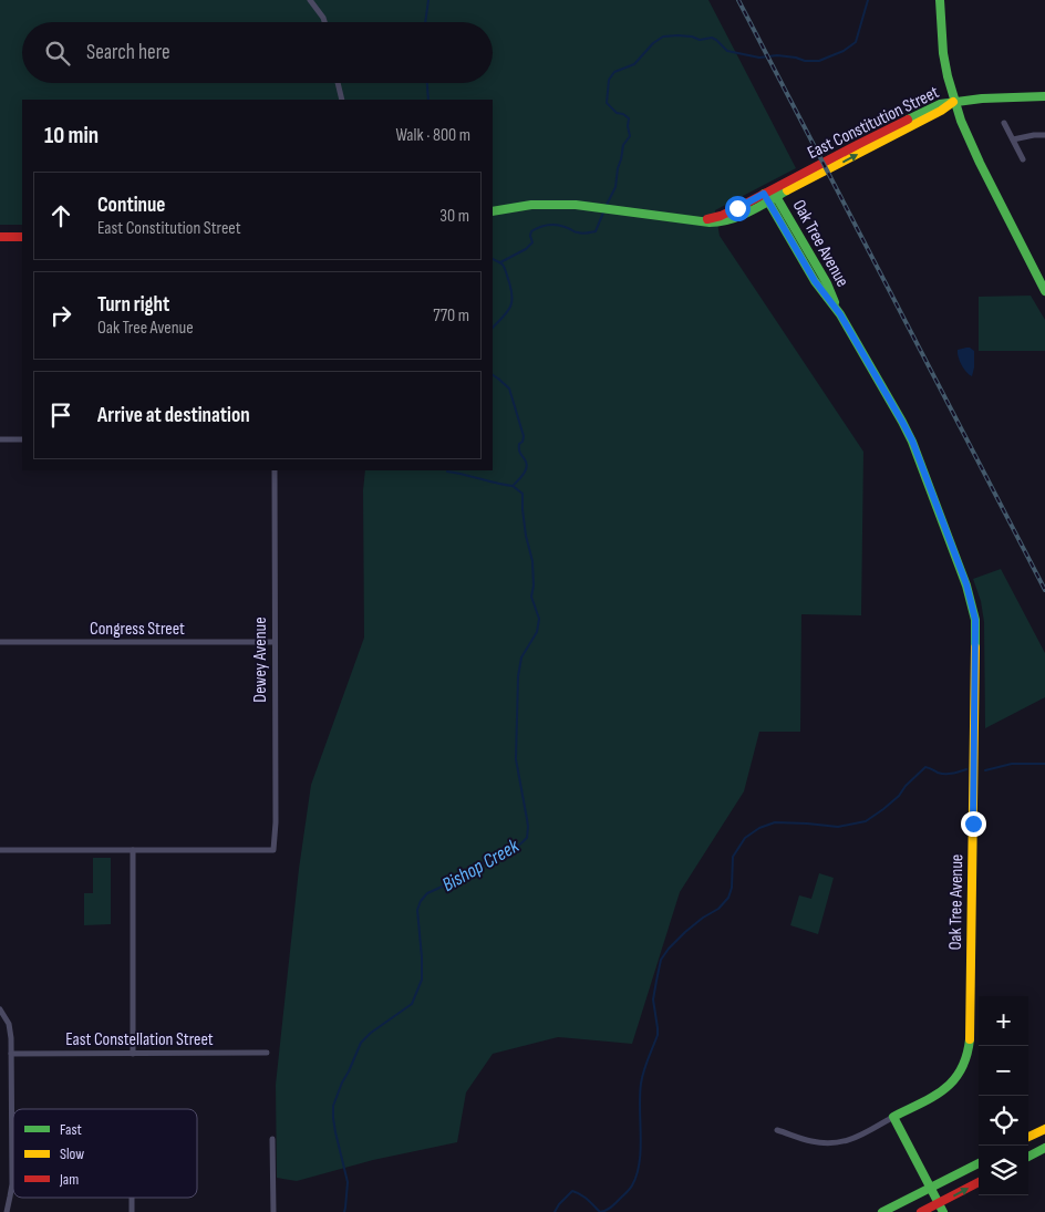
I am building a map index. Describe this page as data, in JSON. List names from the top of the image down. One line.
{"streets":{"main road":["East Constitution Street","Oak Tree Avenue"],"street":["Congress Street","Dewey Avenue","East Constellation Street"]},"crossings":[["East Constitution Street","Oak Tree Avenue"],["Congress Street","Dewey Avenue"]],"water":["Bishop Creek"],"legend":["Fast","Slow","Jam"],"page":{"search":"Search here","heading":["10 min","Walk · 800 m"],"list":[["Continue","East Constitution Street","30 m"],["Turn right","Oak Tree Avenue","770 m"],"Arrive at destination"],"map_buttons":["+","−"]}}
